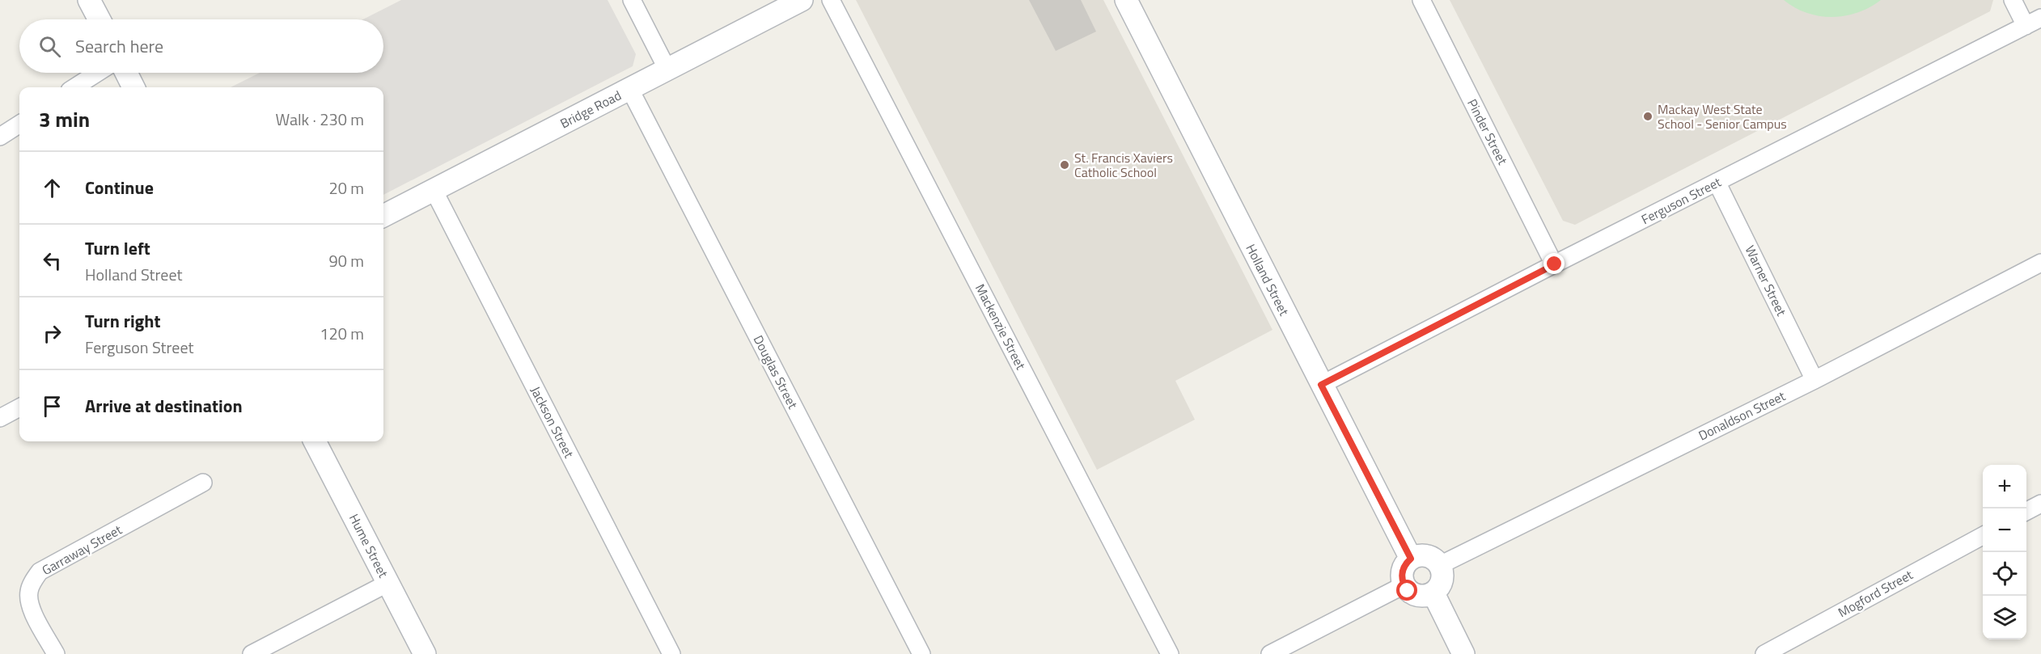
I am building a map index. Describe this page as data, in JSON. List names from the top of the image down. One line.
{"streets":{"street":["Bridge Road","Pinder Street","Ferguson Street","Holland Street","Warner Street","Mackenzie Street","Douglas Street","Donaldson Street","Jackson Street","Hume Street","Garraway Street","Mogford Street"]},"crossings":[["Bridge Road","Douglas Street"],["Bridge Road","Jackson Street"],["Pinder Street","Ferguson Street"],["Ferguson Street","Holland Street"],["Ferguson Street","Warner Street"],["Holland Street","Donaldson Street"],["Warner Street","Donaldson Street"]],"places":["Mackay West State School - Senior Campus","St. Francis Xaviers Catholic School"],"page":{"search":"Search here","heading":["3 min","Walk · 230 m"],"list":[["Continue","20 m"],["Turn left","Holland Street","90 m"],["Turn right","Ferguson Street","120 m"],"Arrive at destination"],"map_buttons":["+","−"]}}
